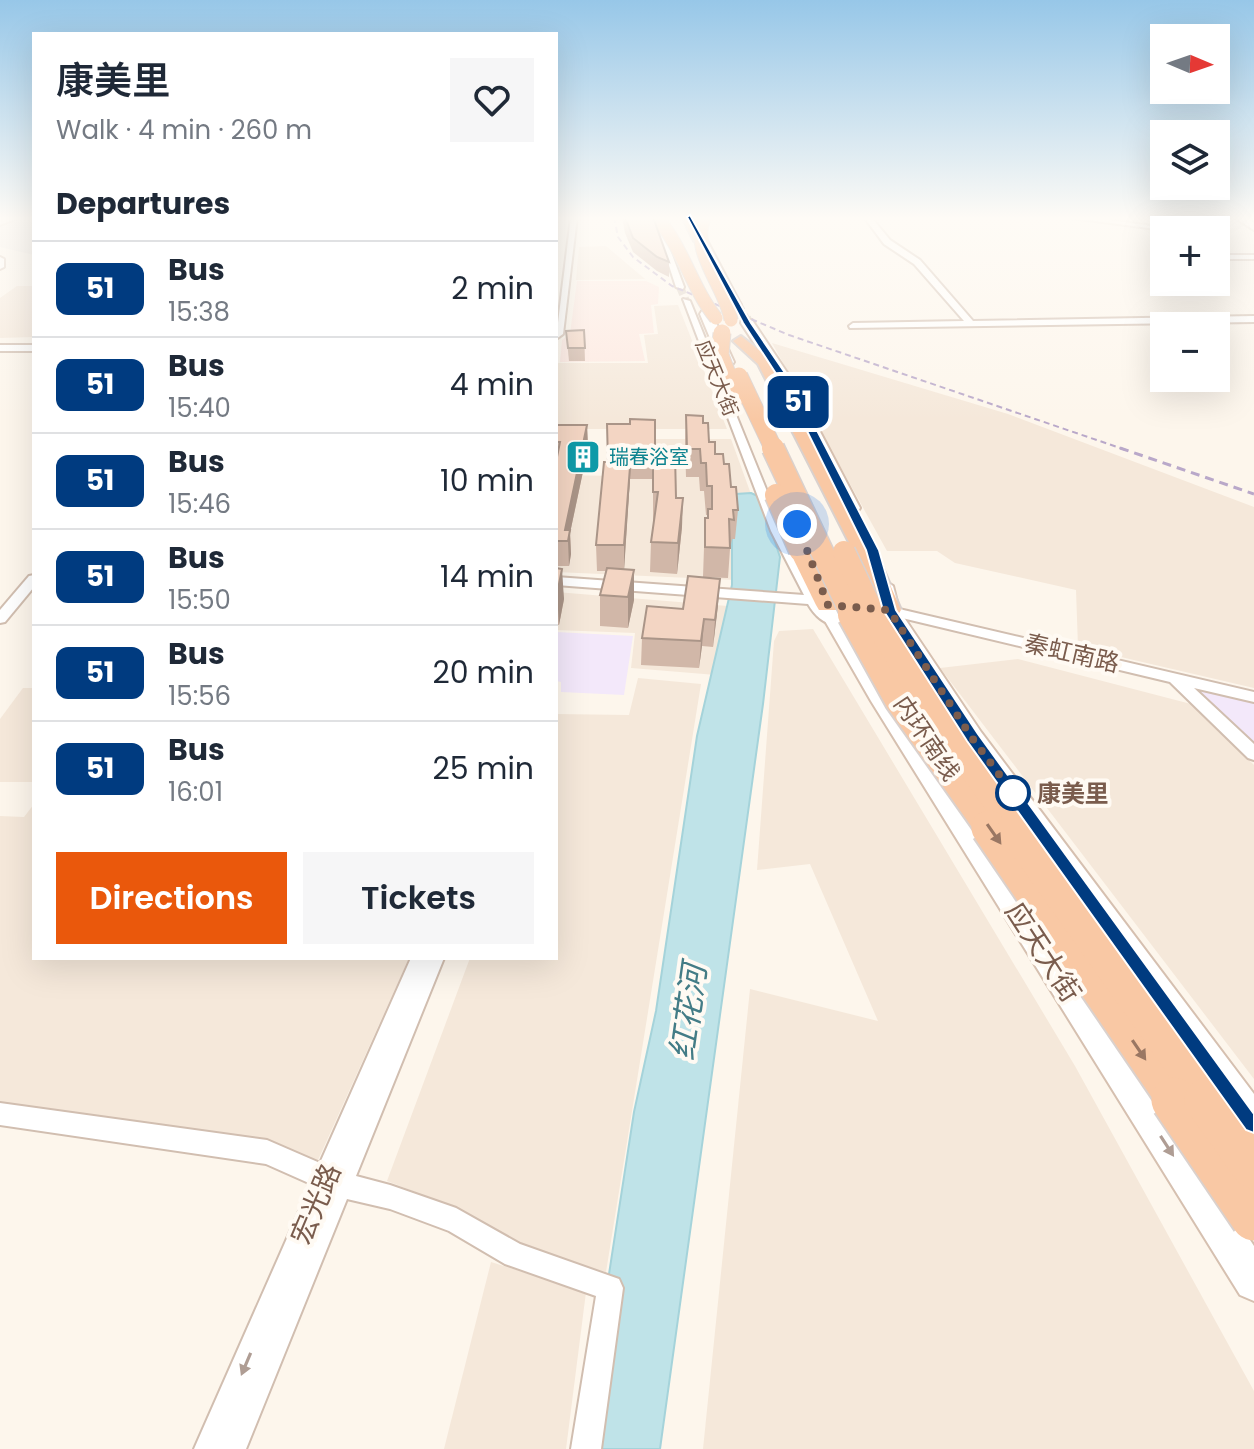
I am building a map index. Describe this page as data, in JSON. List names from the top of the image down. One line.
{"streets":{"highway":["内环南线"],"main road":["应天大街"],"street":["秦虹南路","宏光路"]},"crossings":[["应天大街","秦虹南路"],["应天大街","内环南线"]],"water":["红花河"],"places":{"building":["瑞春浴室"],"other":["康美里"]},"lines":["bus line 51"],"north":"right","page":{"on_map":"51","map_buttons":["+","−"],"heading":[["康美里","Walk · 4 min · 260 m"],"Departures"],"list":[{"mark":"51","name":"Bus","note":"15:38","value":"2 min"},{"mark":"51","name":"Bus","note":"15:40","value":"4 min"},{"mark":"51","name":"Bus","note":"15:46","value":"10 min"},{"mark":"51","name":"Bus","note":"15:50","value":"14 min"},{"mark":"51","name":"Bus","note":"15:56","value":"20 min"},{"mark":"51","name":"Bus","note":"16:01","value":"25 min"}],"buttons":["Directions","Tickets"]}}
